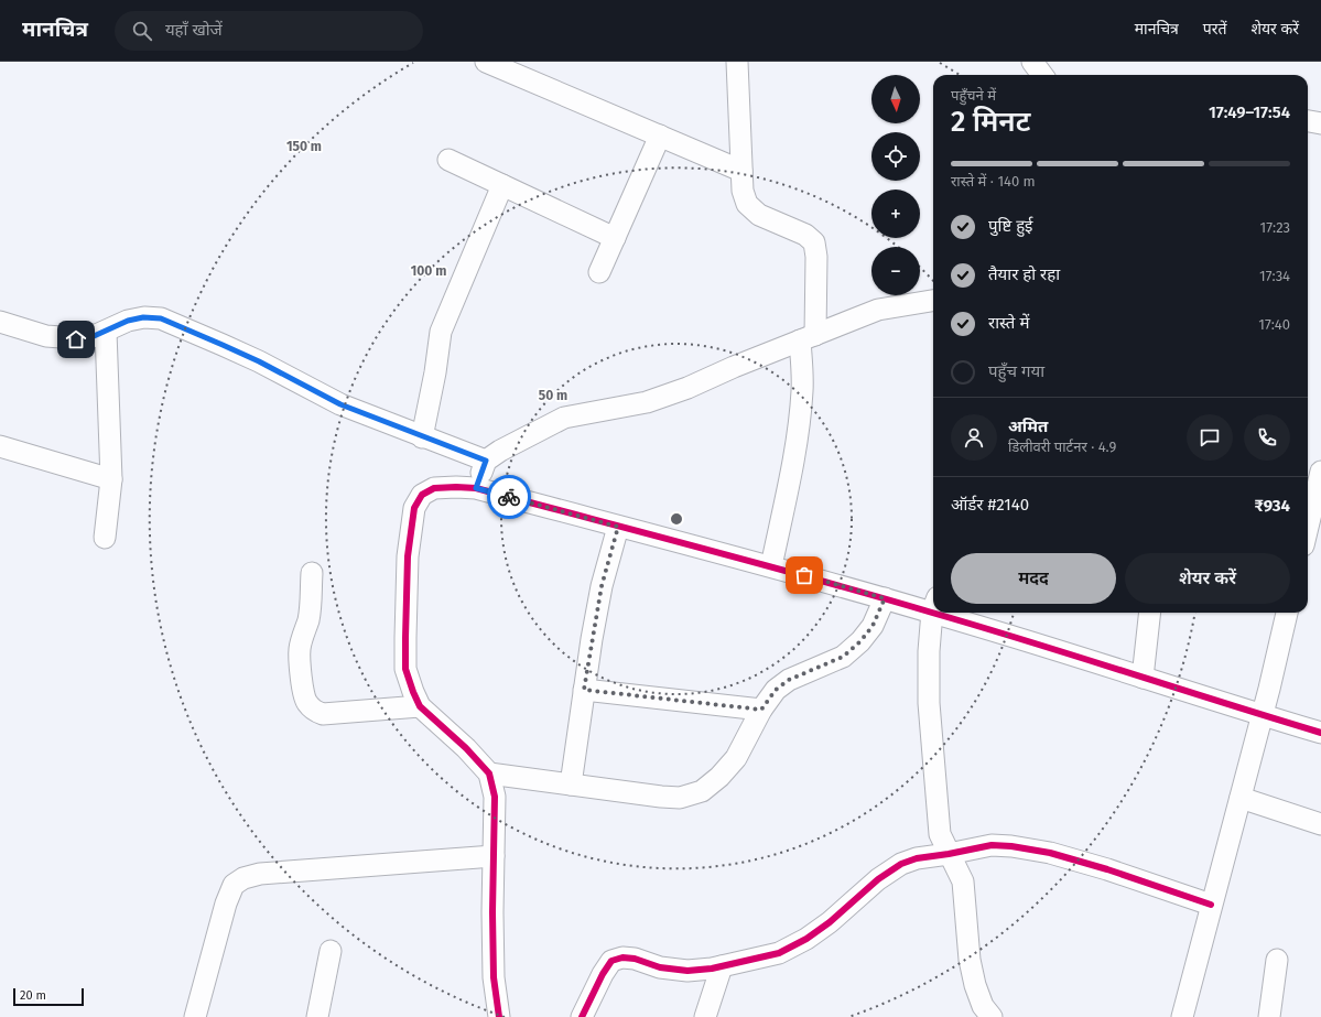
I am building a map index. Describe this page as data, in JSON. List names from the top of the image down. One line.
{"scale_bar":"20 m","north":"bottom","page":{"header":"मानचित्र","search":"यहाँ खोजें","nav":["मानचित्र","परतें","शेयर करें"],"map_buttons":["+","−"],"heading":["2 मिनट","पहुँचने में","17:49–17:54"],"panel":["अमित","डिलीवरी पार्टनर · 4.9","ऑर्डर #2140","₹934"],"bar":"रास्ते में · 140 m","list":[["पुष्टि हुई","17:23"],["तैयार हो रहा","17:34"],["रास्ते में","17:40"],"पहुँच गया"],"buttons":["मदद","शेयर करें"],"scale":"20 m"},"rings":["150 m","100 m","50 m"]}
